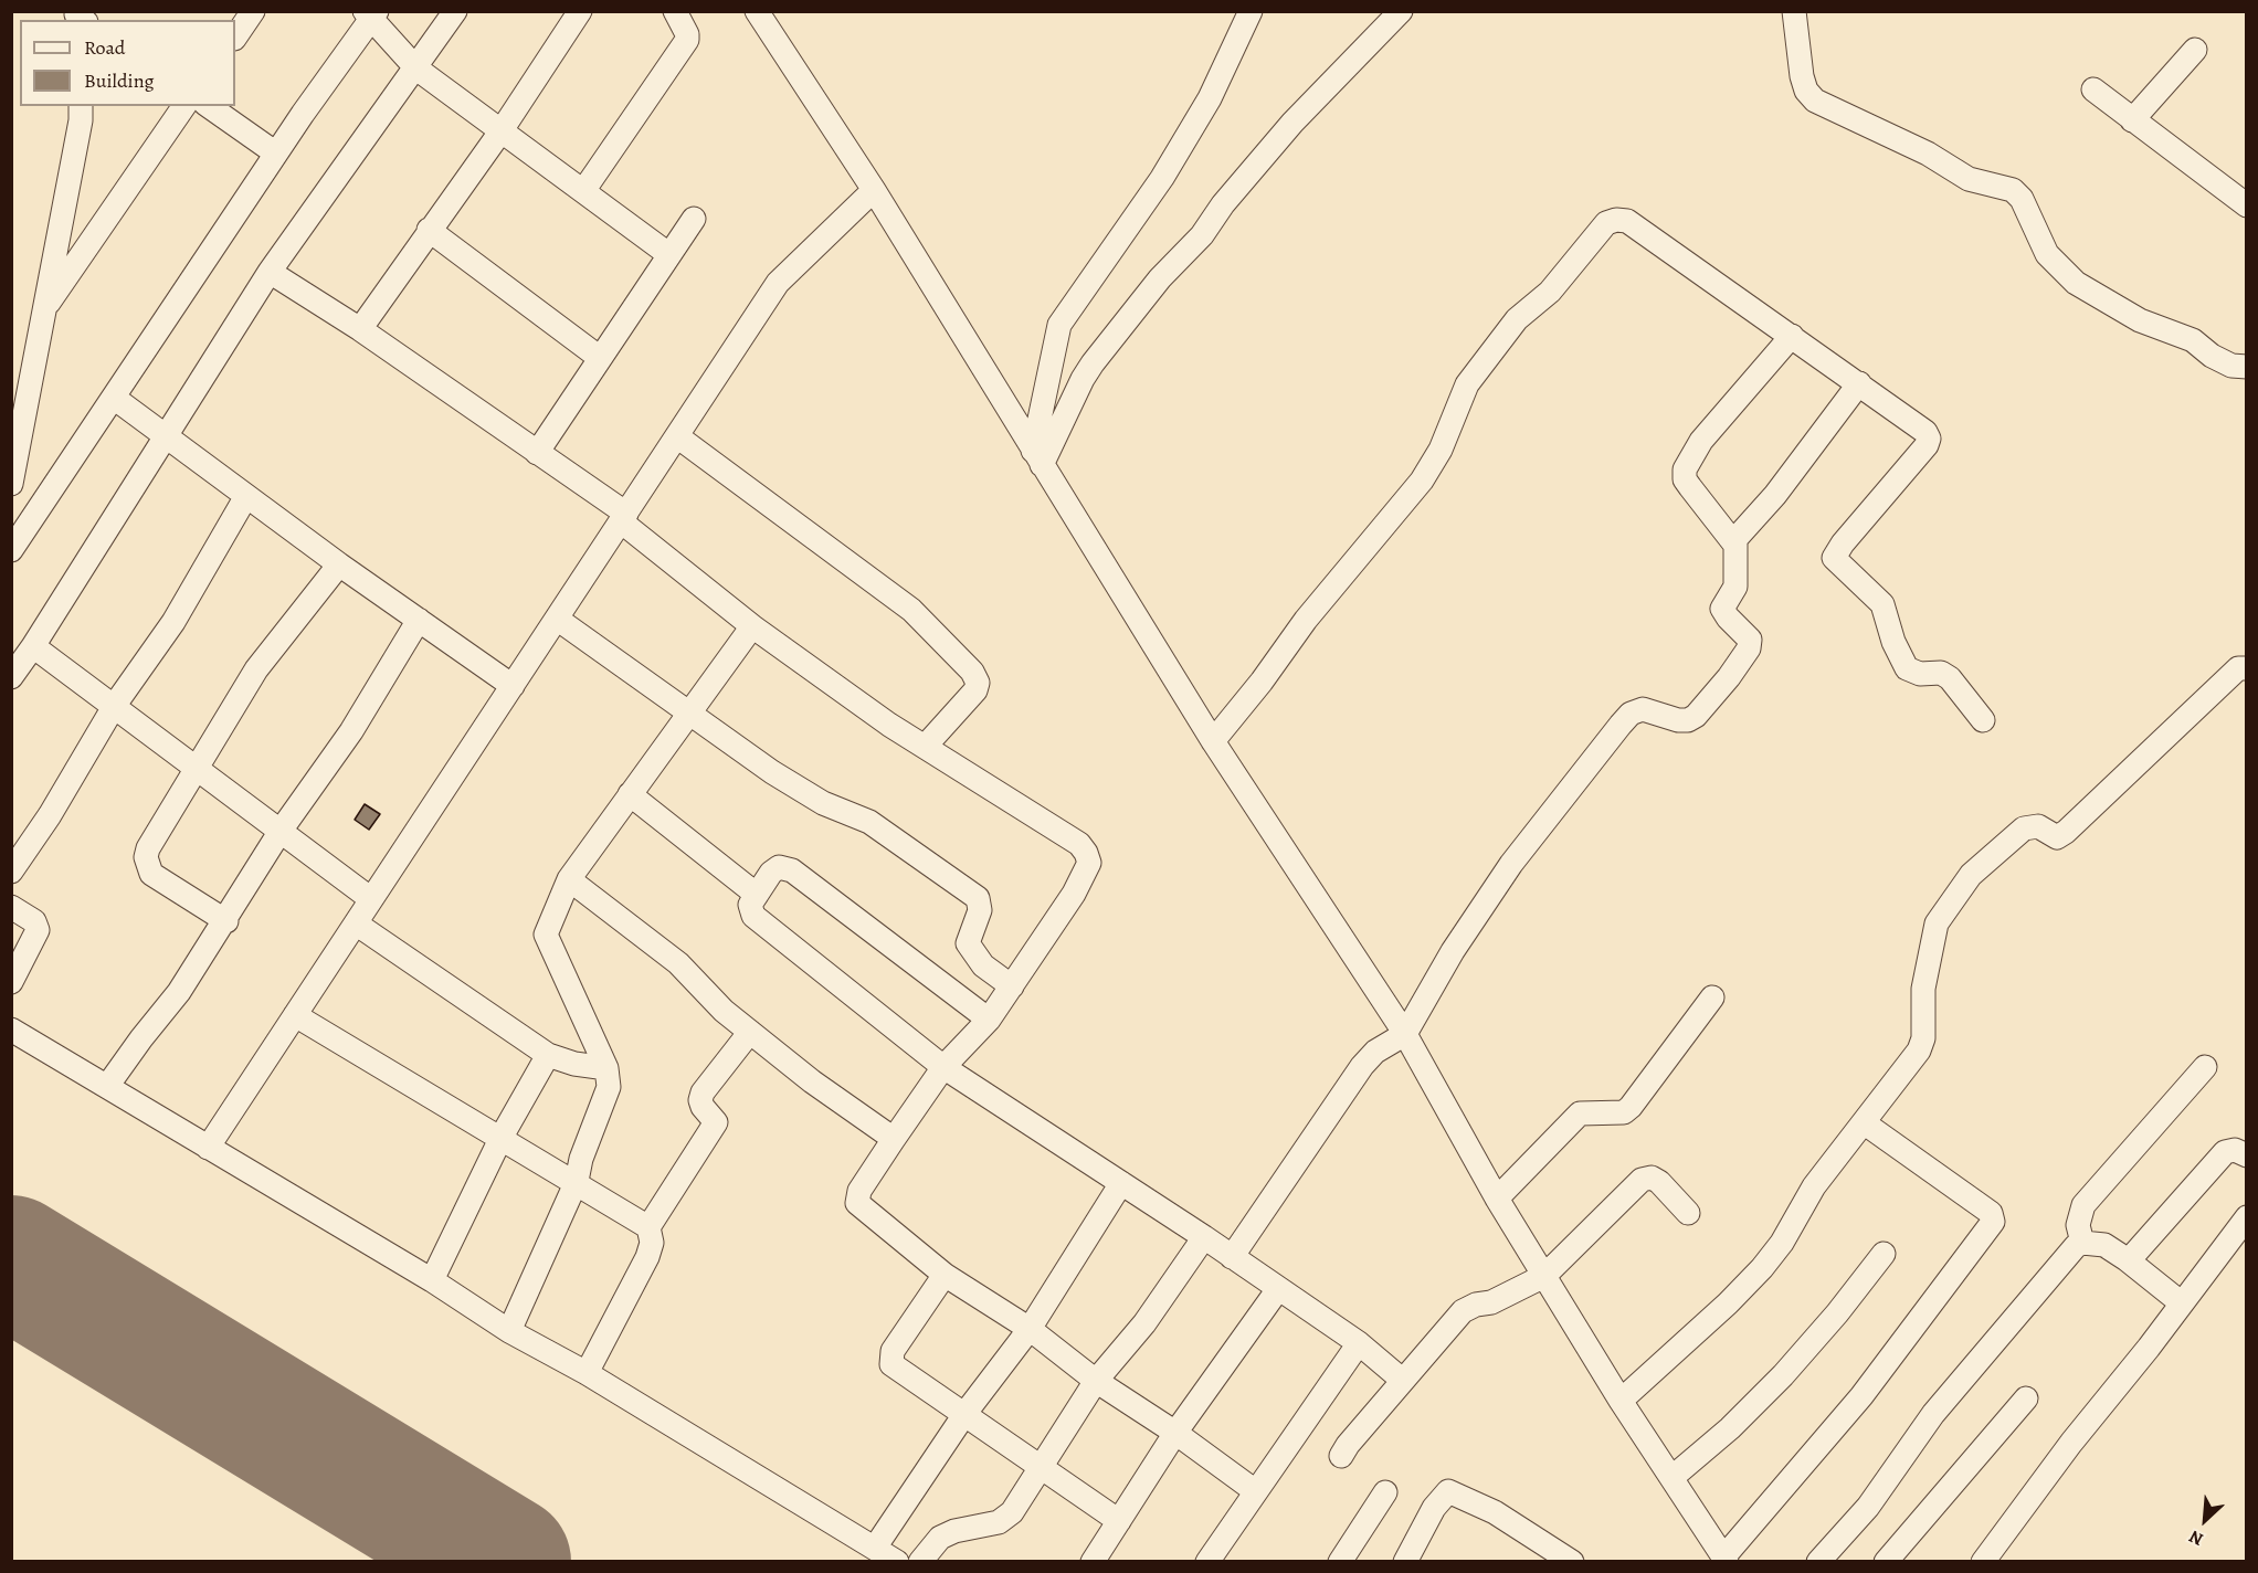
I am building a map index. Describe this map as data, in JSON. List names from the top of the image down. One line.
{"legend":["Road","Building"],"north":"bottom left"}
